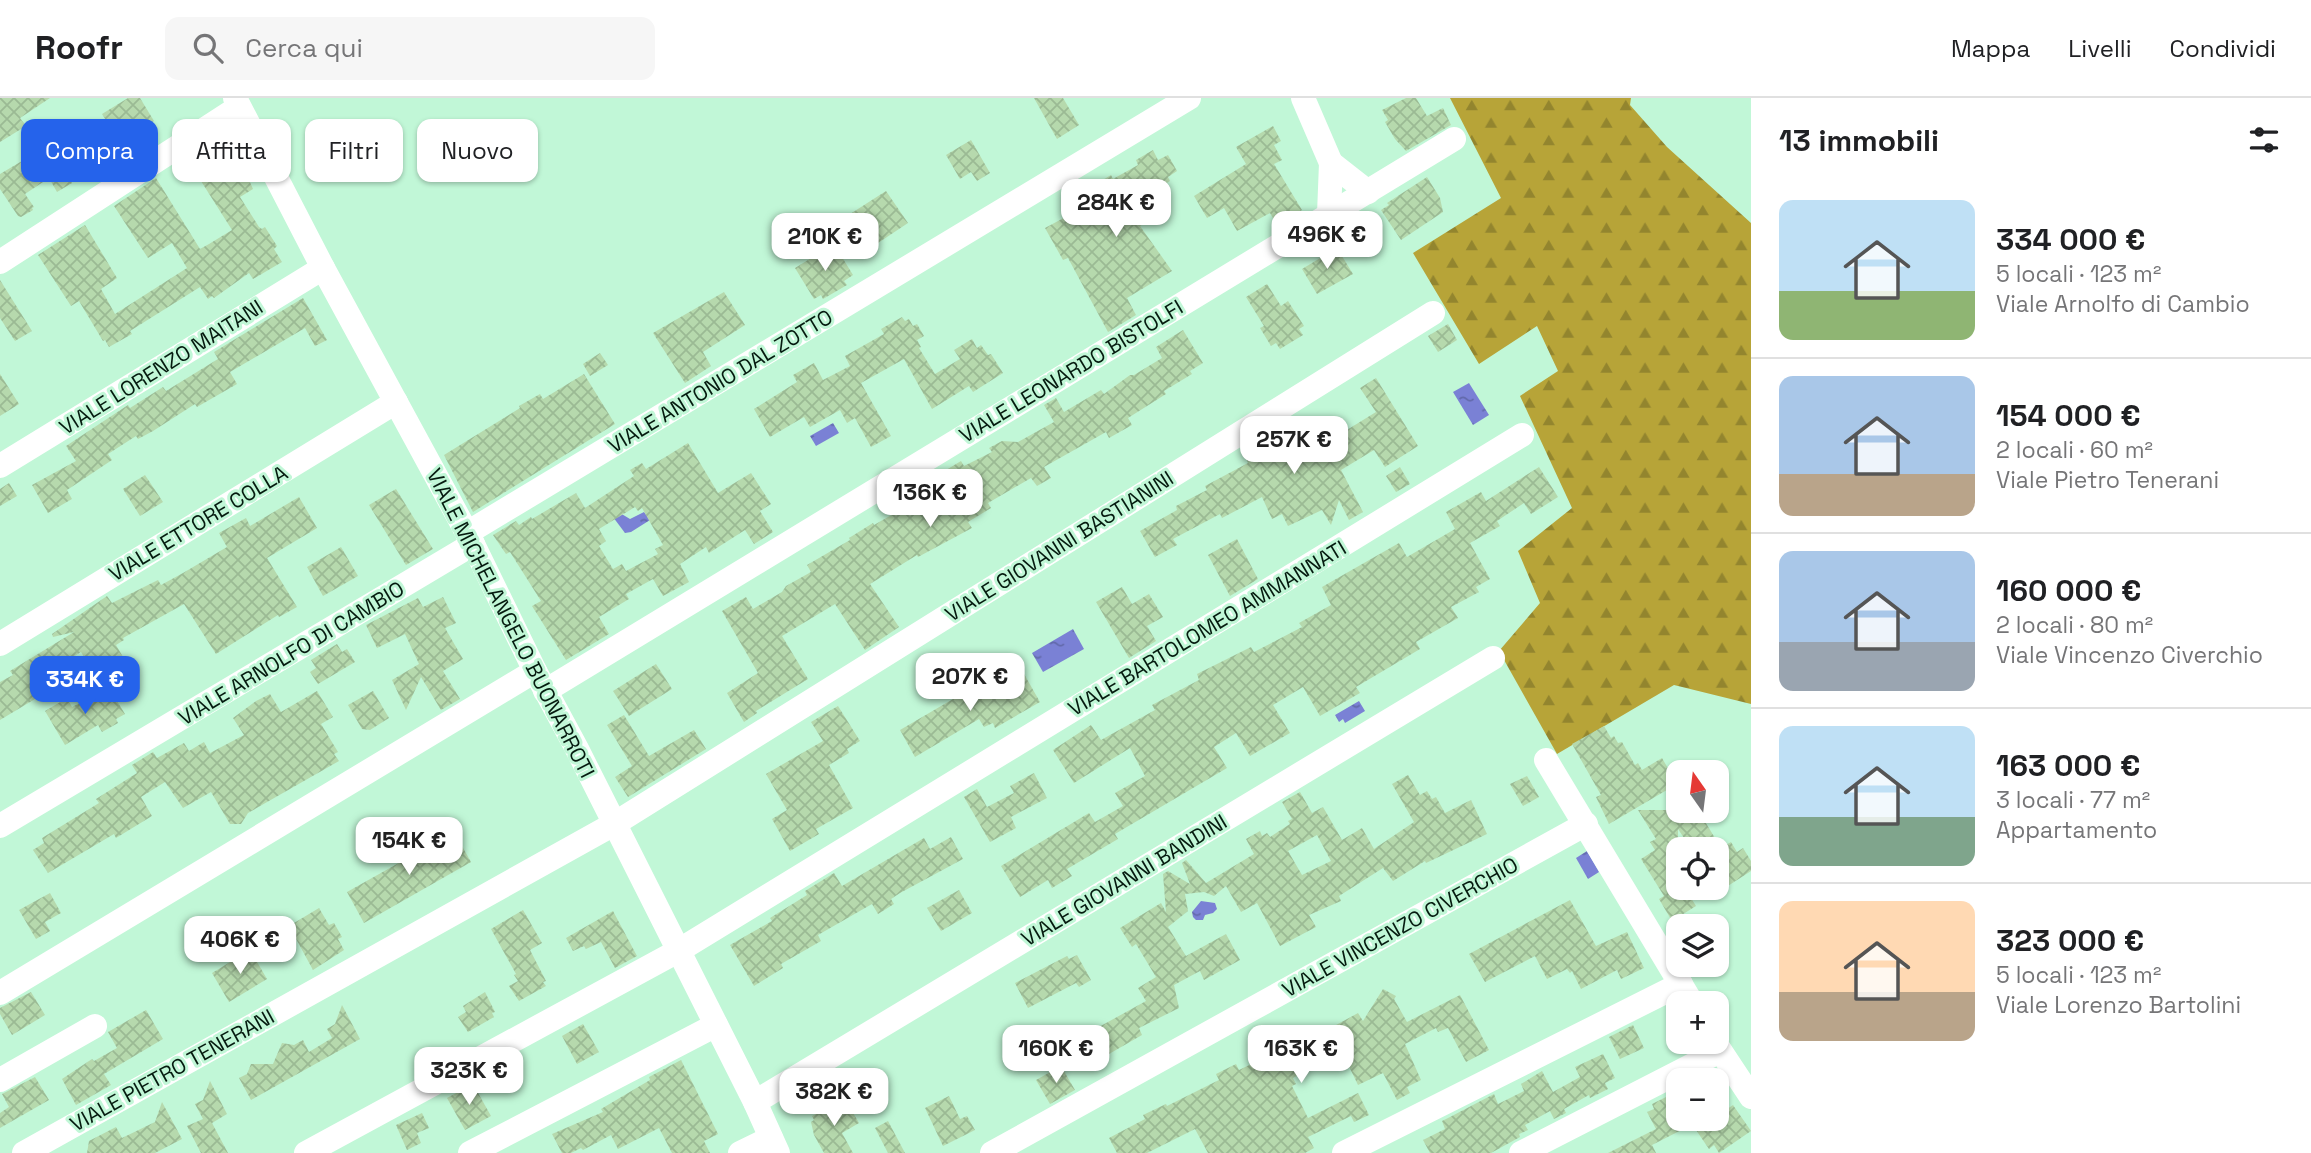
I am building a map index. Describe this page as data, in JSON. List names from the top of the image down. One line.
{"streets":{"street":["VIALE LORENZO MAITANI","VIALE LEONARDO BISTOLFI","VIALE ANTONIO DAL ZOTTO","VIALE ETTORE COLLA","VIALE GIOVANNI BASTIANINI","VIALE MICHELANGELO BUONARROTI","VIALE BARTOLOMEO AMMANNATI","VIALE ARNOLFO DI CAMBIO","VIALE GIOVANNI BANDINI","VIALE VINCENZO CIVERCHIO","VIALE PIETRO TENERANI"]},"crossings":[["VIALE LORENZO MAITANI","VIALE MICHELANGELO BUONARROTI"],["VIALE LEONARDO BISTOLFI","VIALE MICHELANGELO BUONARROTI"],["VIALE ANTONIO DAL ZOTTO","VIALE MICHELANGELO BUONARROTI"],["VIALE ANTONIO DAL ZOTTO","VIALE ARNOLFO DI CAMBIO"],["VIALE ETTORE COLLA","VIALE MICHELANGELO BUONARROTI"],["VIALE GIOVANNI BASTIANINI","VIALE MICHELANGELO BUONARROTI"],["VIALE GIOVANNI BASTIANINI","VIALE PIETRO TENERANI"],["VIALE MICHELANGELO BUONARROTI","VIALE BARTOLOMEO AMMANNATI"],["VIALE MICHELANGELO BUONARROTI","VIALE ARNOLFO DI CAMBIO"],["VIALE MICHELANGELO BUONARROTI","VIALE GIOVANNI BANDINI"],["VIALE MICHELANGELO BUONARROTI","VIALE PIETRO TENERANI"]],"north":"top","page":{"header":"Roofr","search":"Cerca qui","nav":["Mappa","Livelli","Condividi"],"heading":"13 immobili","chip":["Compra","Affitta","Filtri","Nuovo"],"price":["284K €","496K €","210K €","257K €","136K €","207K €","334K €","154K €","406K €","160K €","163K €","323K €","382K €"],"list":[{"name":"334 000 €","note":"5 locali · 123 m² · Viale Arnolfo di Cambio"},{"name":"154 000 €","note":"2 locali · 60 m² · Viale Pietro Tenerani"},{"name":"160 000 €","note":"2 locali · 80 m² · Viale Vincenzo Civerchio"},{"name":"163 000 €","note":"3 locali · 77 m² · Appartamento"},{"name":"323 000 €","note":"5 locali · 123 m² · Viale Lorenzo Bartolini"}],"map_buttons":["+","−"]}}
